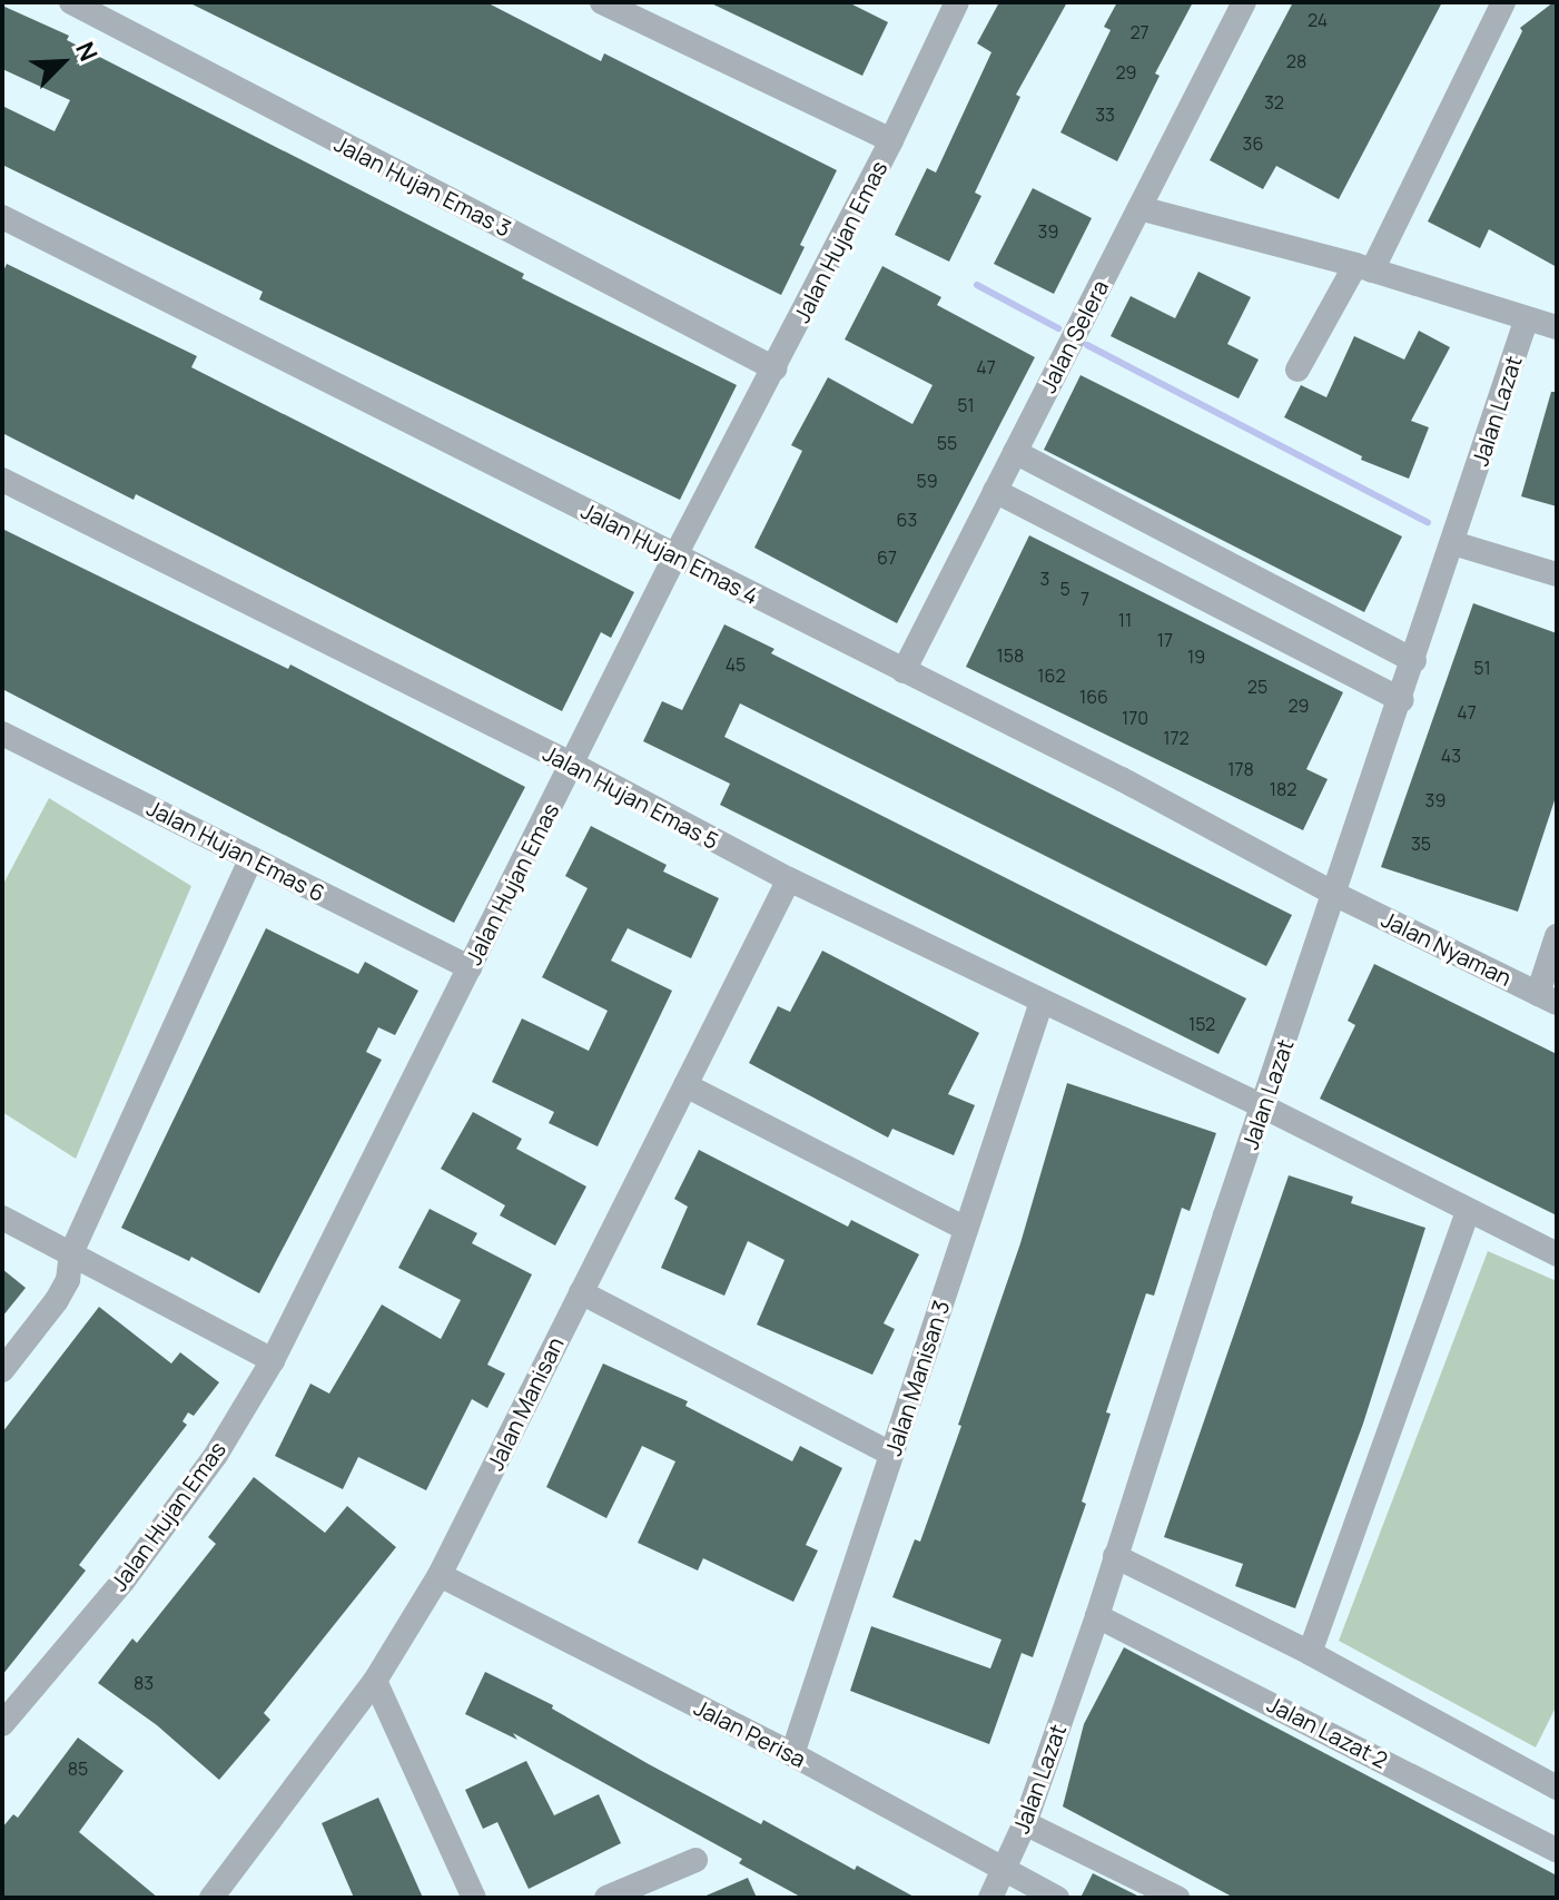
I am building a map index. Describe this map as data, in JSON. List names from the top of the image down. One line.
{"streets":{"street":["Jalan Hujan Emas 3","Jalan Hujan Emas","Jalan Selera","Jalan Lazat","Jalan Hujan Emas 4","Jalan Hujan Emas 5","Jalan Hujan Emas 6","Jalan Nyaman","Jalan Manisan 3","Jalan Manisan","Jalan Lazat 2","Jalan Perisa"]},"crossings":[["Jalan Hujan Emas 3","Jalan Hujan Emas"],["Jalan Hujan Emas","Jalan Hujan Emas 4"],["Jalan Hujan Emas","Jalan Hujan Emas 5"],["Jalan Hujan Emas","Jalan Hujan Emas 6"],["Jalan Selera","Jalan Hujan Emas 4"],["Jalan Lazat","Jalan Hujan Emas 4"],["Jalan Lazat","Jalan Hujan Emas 5"],["Jalan Lazat","Jalan Nyaman"],["Jalan Lazat","Jalan Lazat 2"],["Jalan Lazat","Jalan Perisa"],["Jalan Hujan Emas 4","Jalan Nyaman"],["Jalan Hujan Emas 5","Jalan Manisan 3"],["Jalan Hujan Emas 5","Jalan Manisan"],["Jalan Manisan 3","Jalan Perisa"],["Jalan Manisan","Jalan Perisa"]],"house_numbers":["24","27","28","29","32","33","36","39","47","51","55","59","63","67","3","5","7","11","17","158","19","45","51","162","25","166","29","47","170","172","43","178","182","39","35","152","83","85"],"north":"top right"}
